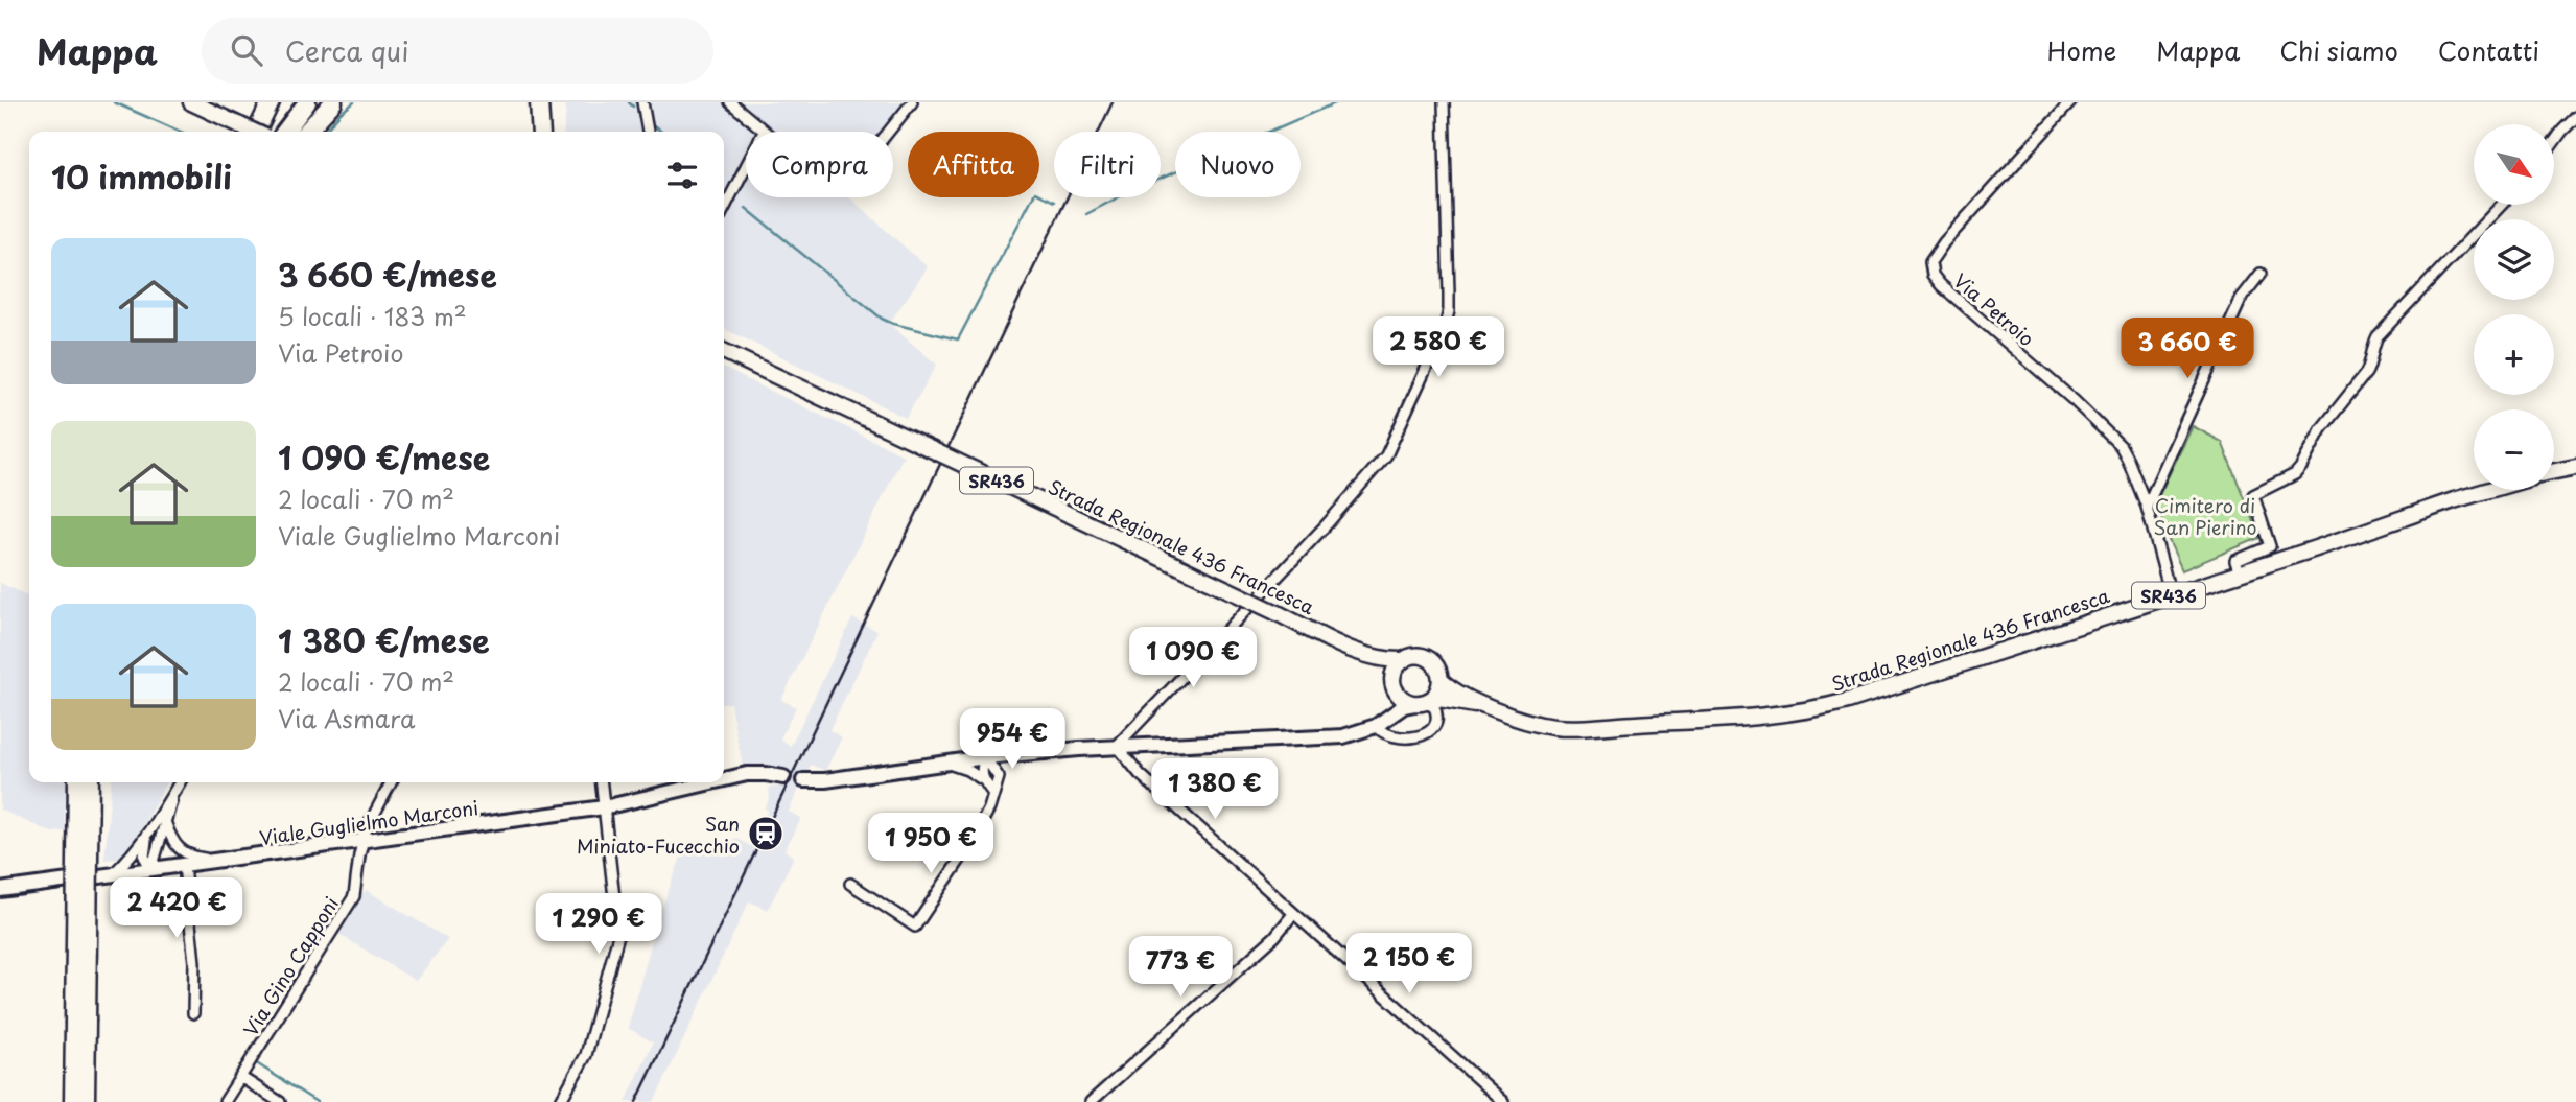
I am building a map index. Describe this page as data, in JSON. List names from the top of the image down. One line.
{"streets":{"main road":["SR436","Strada Regionale 436 Francesca"],"street":["Via Petroio","Viale Guglielmo Marconi","Via Gino Capponi"]},"crossings":[["Via Petroio","Strada Regionale 436 Francesca"],["Viale Guglielmo Marconi","Via Gino Capponi"]],"parks":["Cimitero di San Pierino"],"places":{"station":["San Miniato-Fucecchio"]},"north":"bottom right","page":{"header":"Mappa","search":"Cerca qui","nav":["Home","Mappa","Chi siamo","Contatti"],"map_buttons":["+","−"],"chip":["Compra","Affitta","Filtri","Nuovo"],"heading":"10 immobili","list":[{"name":"3 660 €/mese","note":"5 locali · 183 m² · Via Petroio"},{"name":"1 090 €/mese","note":"2 locali · 70 m² · Viale Guglielmo Marconi"},{"name":"1 380 €/mese","note":"2 locali · 70 m² · Via Asmara"}],"price":["2 580 €","3 660 €","1 090 €","954 €","1 380 €","1 950 €","2 420 €","1 290 €","2 150 €","773 €"]}}
